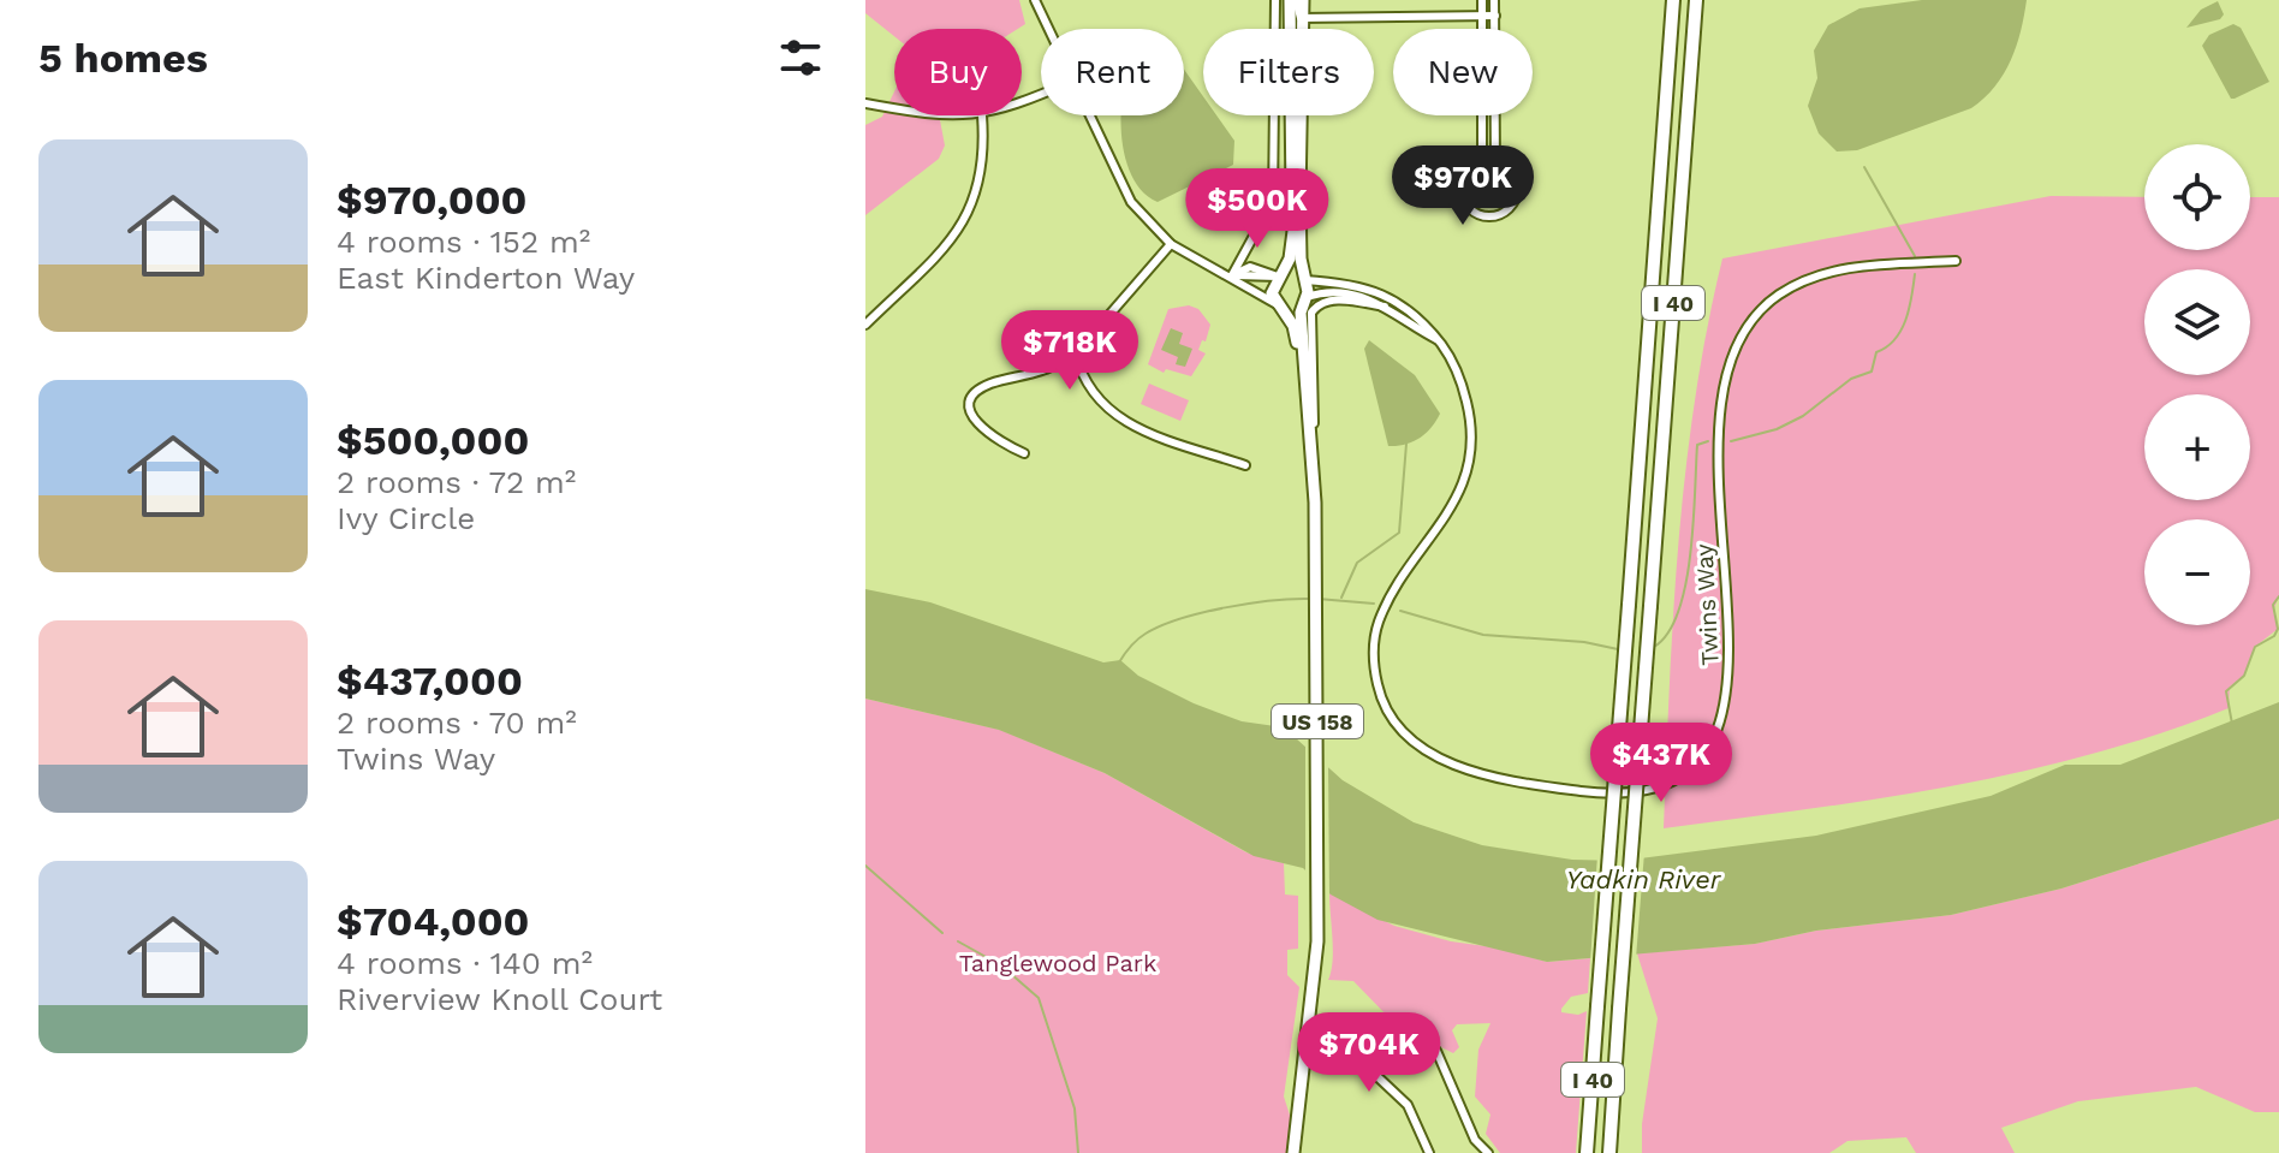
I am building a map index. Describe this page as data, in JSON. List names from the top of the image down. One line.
{"streets":{"highway":["I 40"],"main road":["US 158"],"street":["Twins Way"]},"crossings":[["Twins Way","US 158"]],"water":["Yadkin River"],"parks":["Tanglewood Park"],"page":{"heading":"5 homes","chip":["Buy","Rent","Filters","New"],"list":[{"name":"$970,000","note":"4 rooms · 152 m² · East Kinderton Way"},{"name":"$500,000","note":"2 rooms · 72 m² · Ivy Circle"},{"name":"$437,000","note":"2 rooms · 70 m² · Twins Way"},{"name":"$704,000","note":"4 rooms · 140 m² · Riverview Knoll Court"}],"map_buttons":["+","−"],"price":["$970K","$500K","$718K","$437K","$704K"]}}
